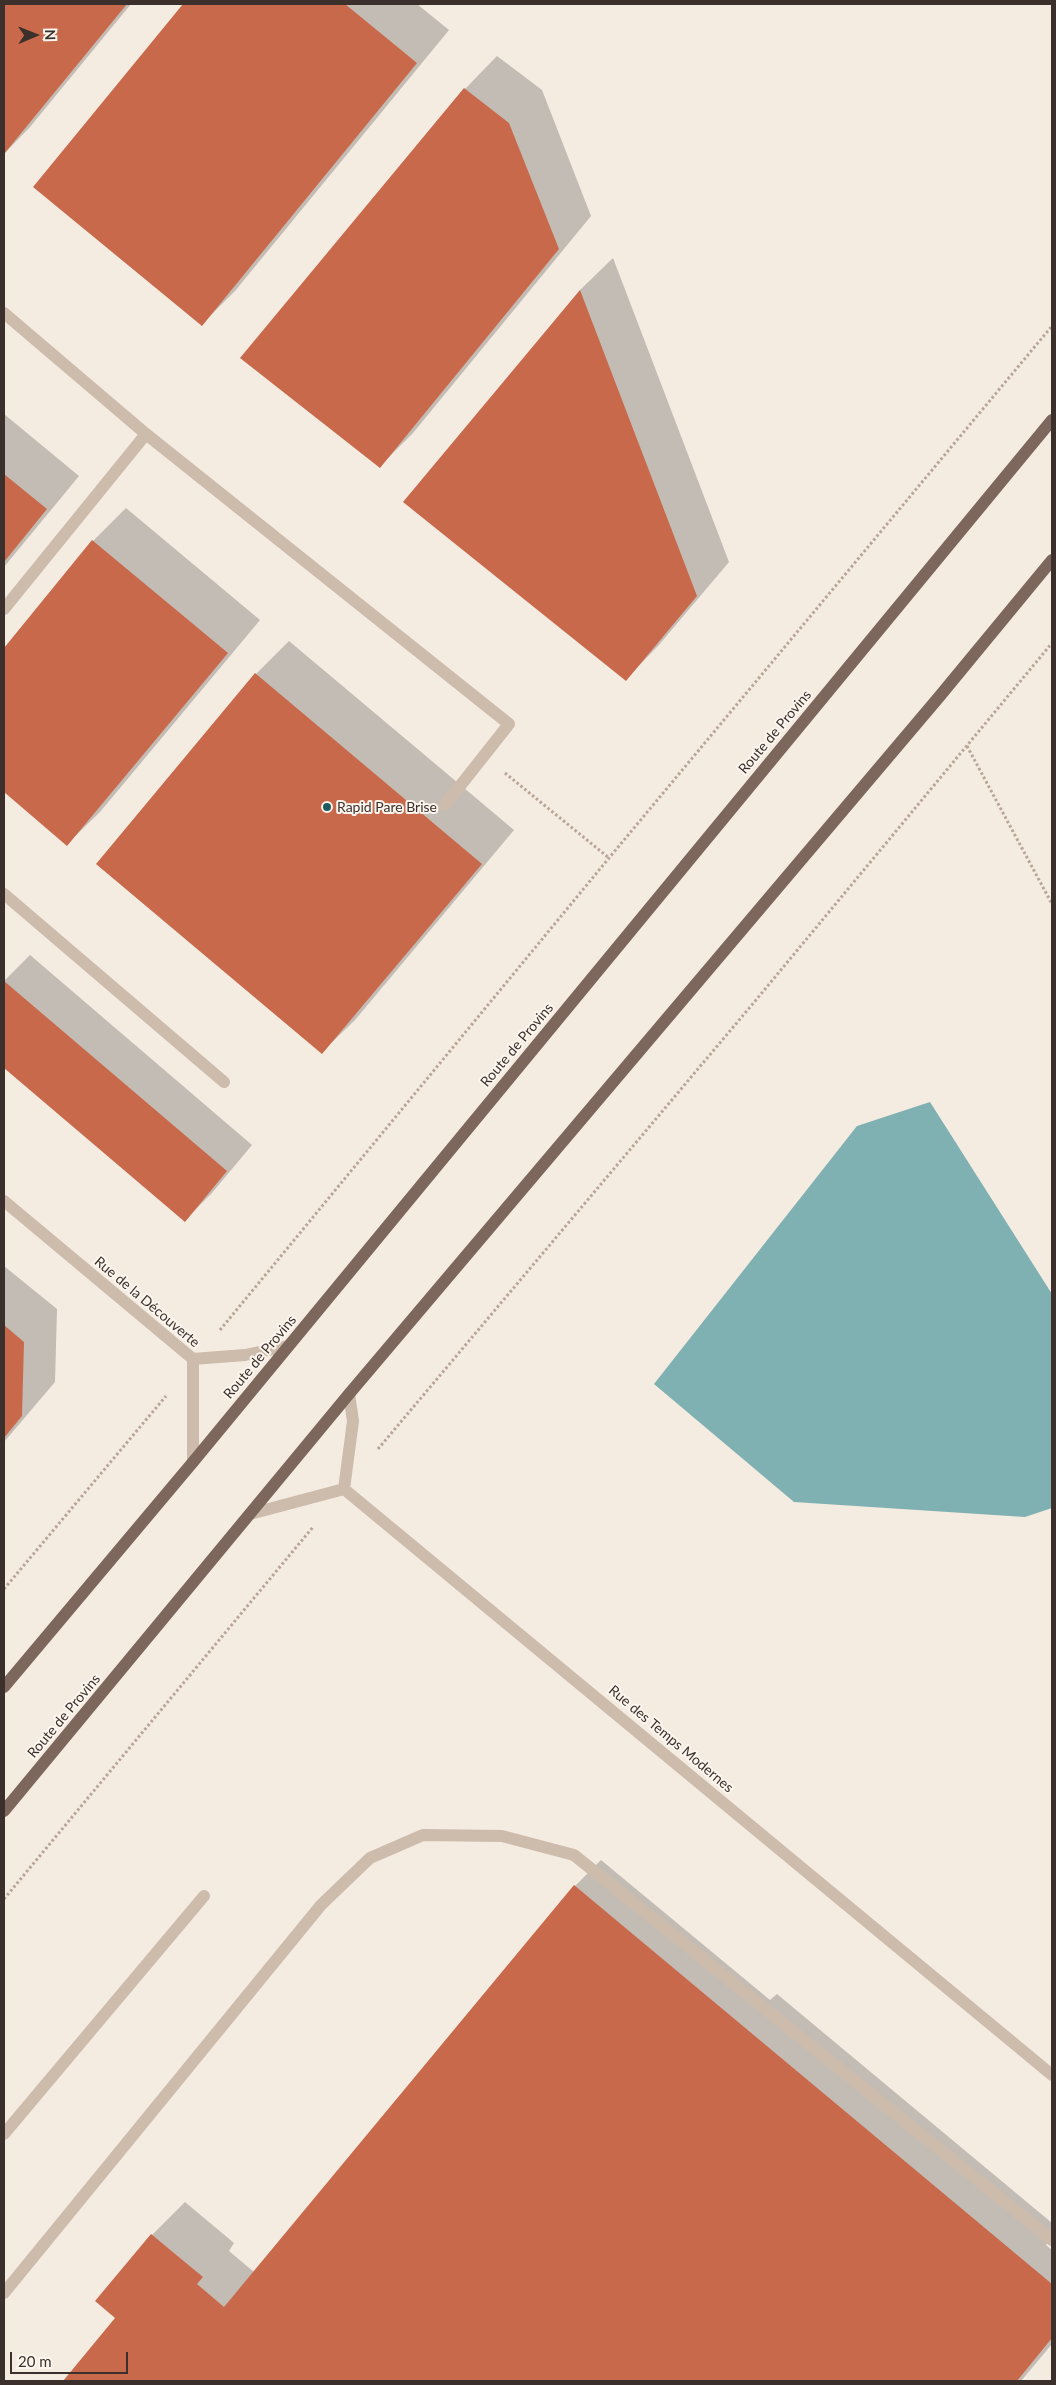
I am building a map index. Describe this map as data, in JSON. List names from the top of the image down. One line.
{"streets":{"main road":["Route de Provins"],"street":["Rue de la Découverte","Rue des Temps Modernes"]},"crossings":[["Route de Provins","Rue de la Découverte"]],"places":["Rapid Pare Brise"],"scale_bar":"20 m","north":"right"}
